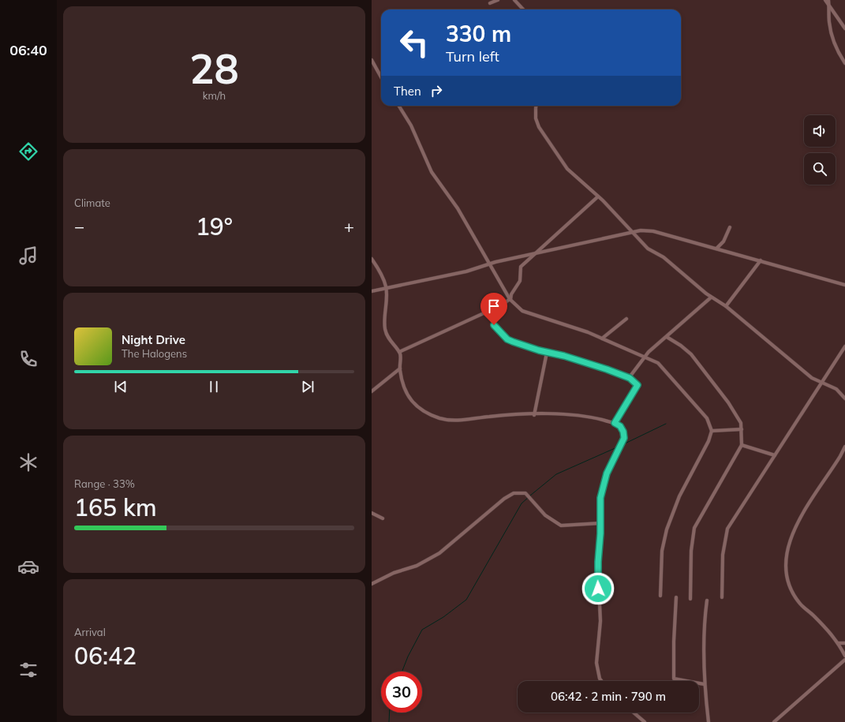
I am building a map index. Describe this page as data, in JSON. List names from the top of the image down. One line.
{"page":{"tabs":"06:40","tile":[["28","km/h"],"Climate",["Range · 33%","165 km"],["Arrival","06:42"]],"turn":["330 m","Turn left"],"then":"Then","heat":["−","19°","+"],"song":["Night Drive","The Halogens"],"limit":"30","trip":"06:42 · 2 min · 790 m"}}
